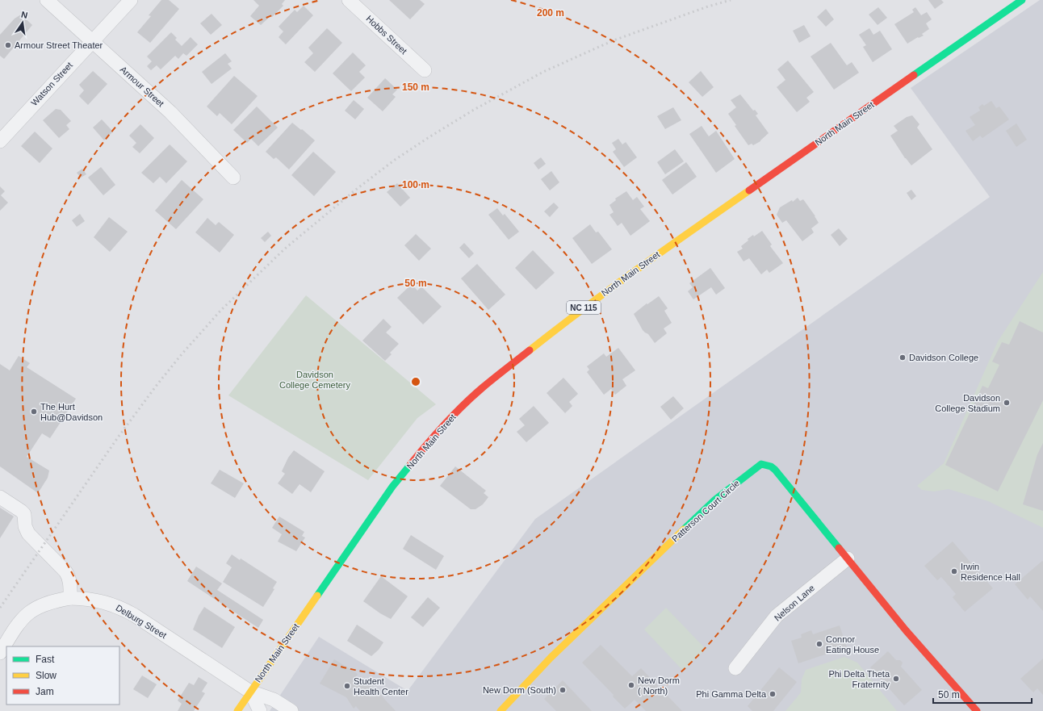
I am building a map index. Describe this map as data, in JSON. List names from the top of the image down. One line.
{"streets":{"main road":["North Main Street","NC 115","Patterson Court Circle"],"street":["Hobbs Street","Watson Street","Armour Street","Nelson Lane","Delburg Street"]},"crossings":[["Watson Street","Armour Street"],["North Main Street","Delburg Street"],["Patterson Court Circle","Nelson Lane"]],"parks":["Davidson College Cemetery"],"places":["Armour Street Theater","Davidson College","Davidson College Stadium","The Hurt Hub@Davidson","Irwin Residence Hall","Connor Eating House","Phi Delta Theta Fraternity","New Dorm ( North)","Student Health Center","New Dorm (South)","Phi Gamma Delta"],"legend":["Fast","Slow","Jam"],"scale_bar":"50 m","north":"top","rings":["200 m","150 m","100 m","50 m"]}
